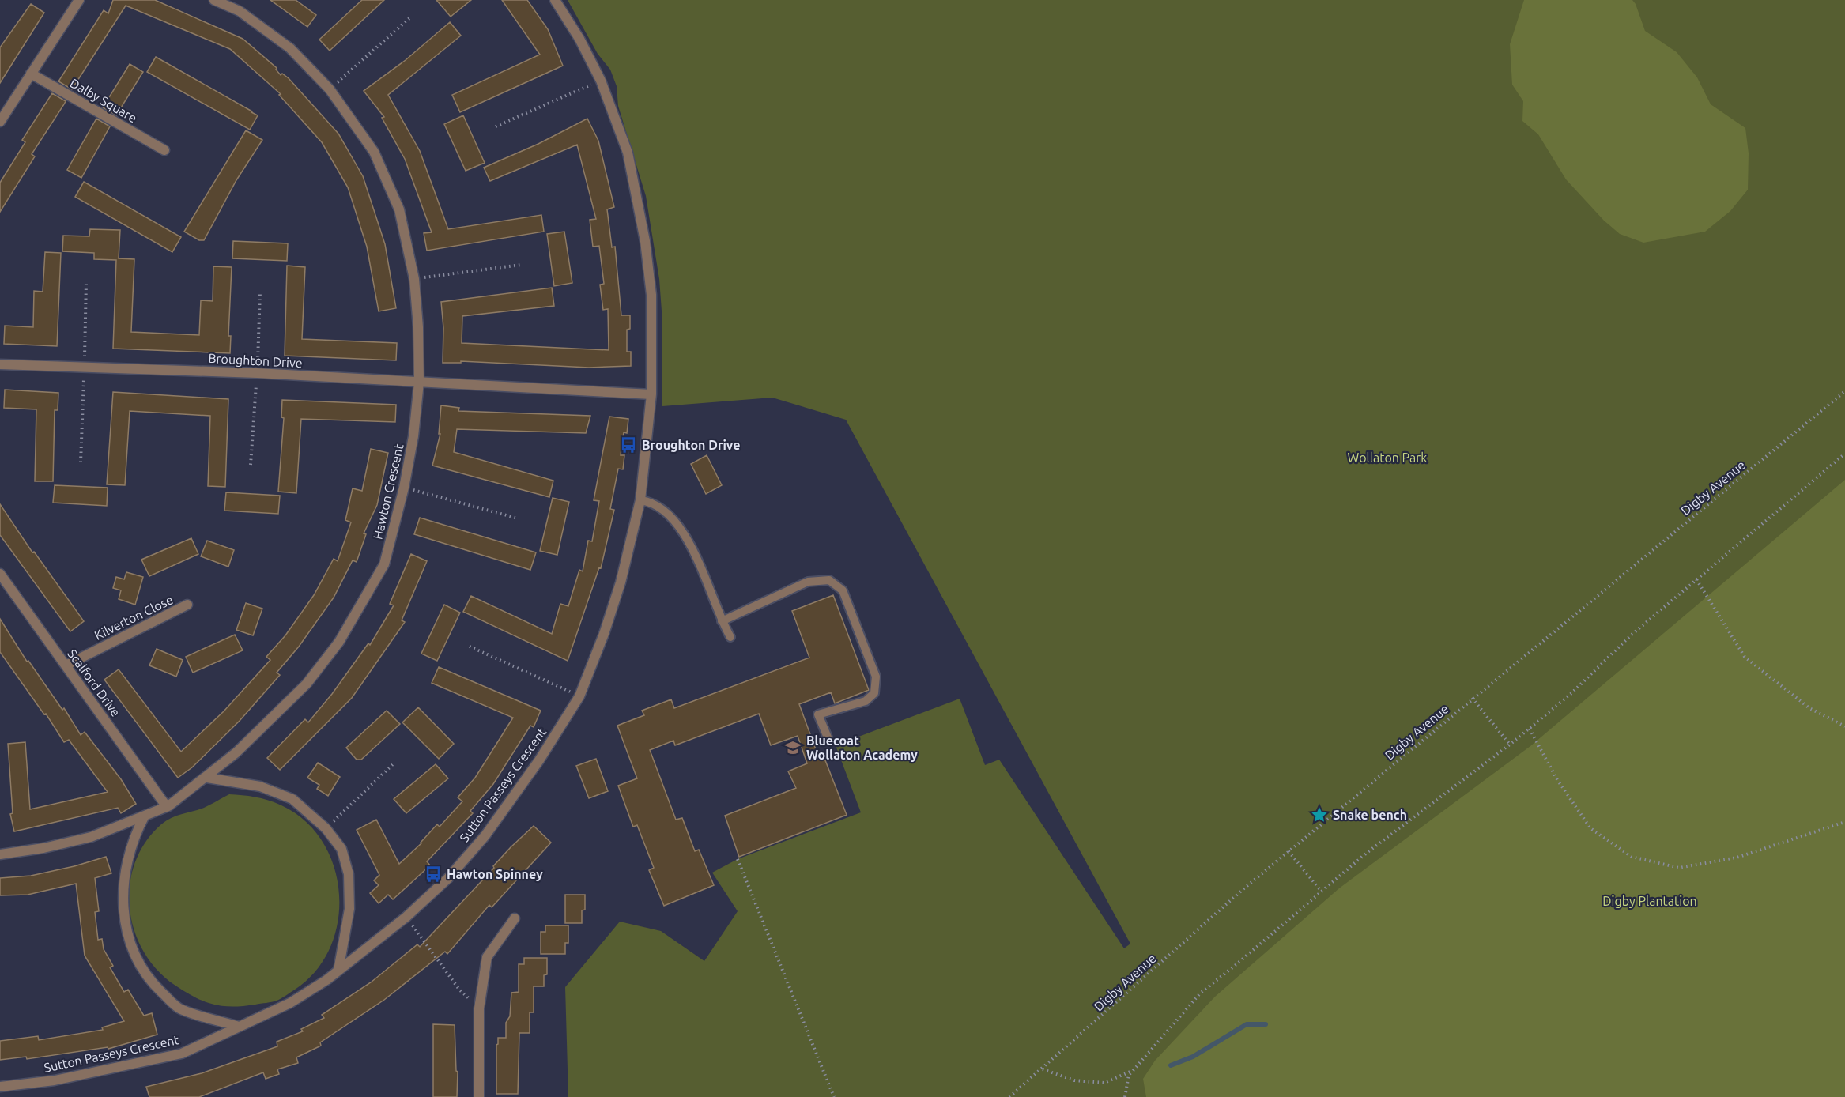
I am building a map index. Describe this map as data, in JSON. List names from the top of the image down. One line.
{"streets":{"street":["Dalby Square","Broughton Drive","Hawton Crescent","Kilverton Close","Scalford Drive","Sutton Passeys Crescent"],"path":["Digby Avenue"]},"crossings":[["Broughton Drive","Hawton Crescent"],["Broughton Drive","Sutton Passeys Crescent"],["Hawton Crescent","Scalford Drive"],["Kilverton Close","Scalford Drive"]],"parks":["Wollaton Park","Digby Plantation"],"places":{"bus stop":["Broughton Drive","Hawton Spinney"],"school or university":["Bluecoat Wollaton Academy"],"place":["Snake bench"]}}
